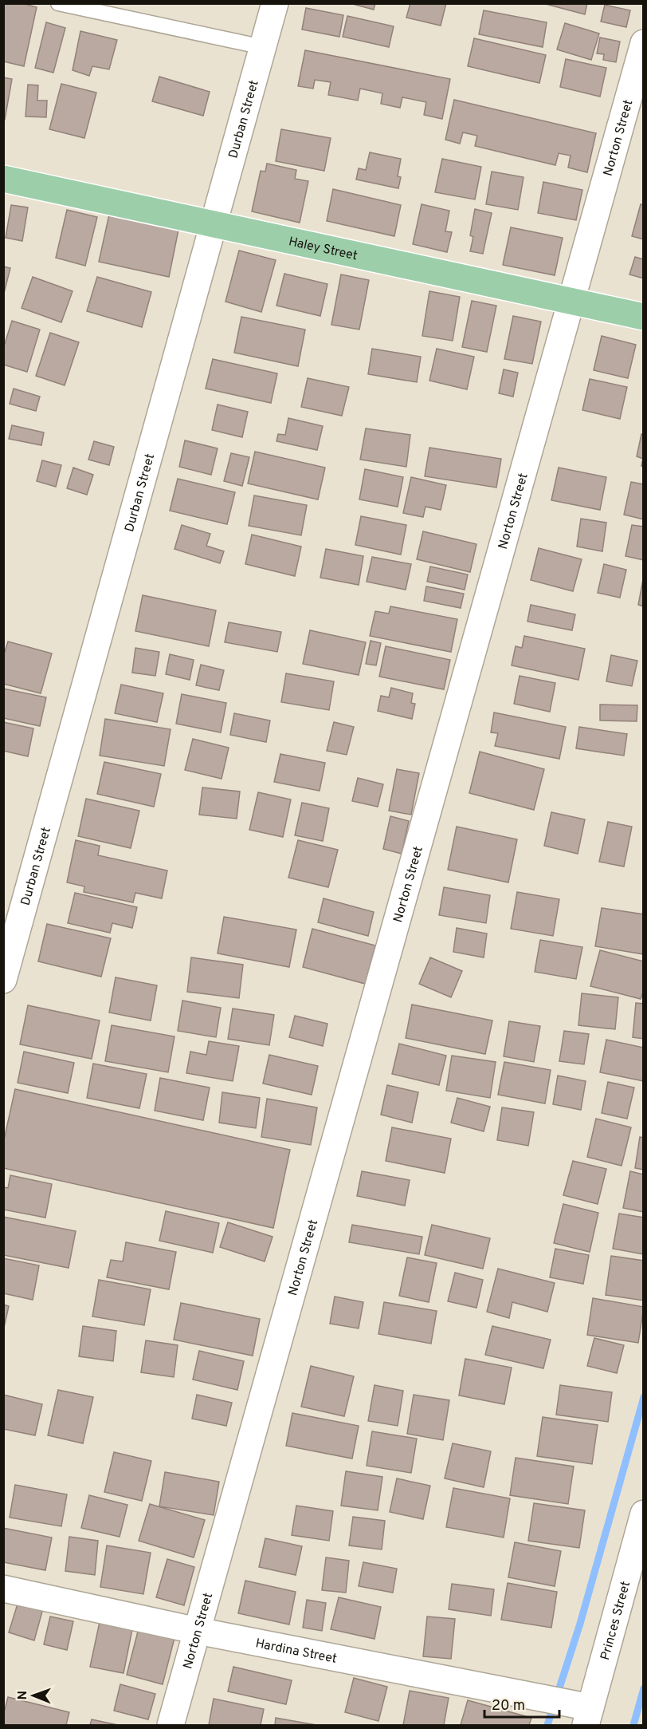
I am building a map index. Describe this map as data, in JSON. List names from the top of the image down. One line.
{"streets":{"main road":["Haley Street"],"street":["Durban Street","Norton Street","Princes Street","Hardina Street"]},"crossings":[["Durban Street","Haley Street"],["Norton Street","Haley Street"],["Norton Street","Hardina Street"],["Princes Street","Hardina Street"]],"scale_bar":"20 m","north":"left"}
